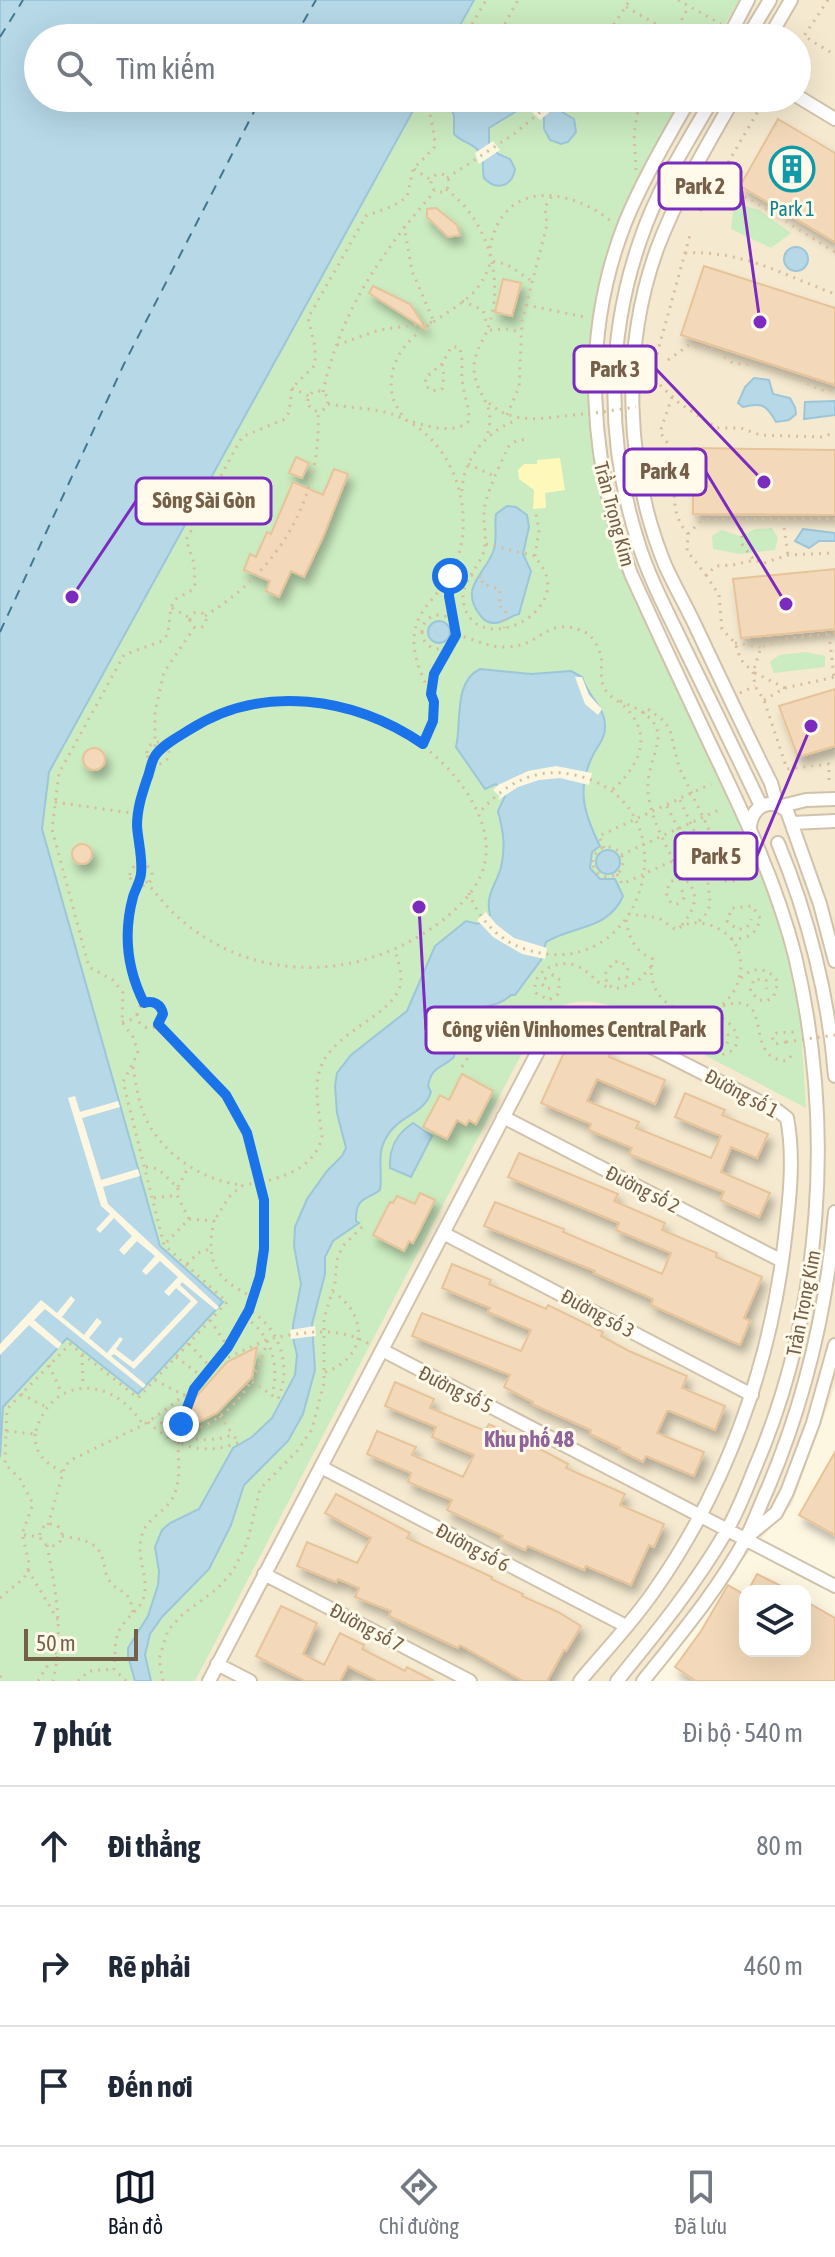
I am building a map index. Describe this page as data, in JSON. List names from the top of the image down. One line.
{"streets":{"street":["Trần Trọng Kim","Đường số 1","Đường số 2","Đường số 3","Đường số 5","Đường số 6","Đường số 7"]},"crossings":[["Trần Trọng Kim","Đường số 5"],["Đường số 1","Đường số 2"]],"districts":["Khu phố 48"],"places":{"building":["Park 1"],"other":["Park 2","Park 3","Sông Sài Gòn","Park 4","Park 5","Công viên Vinhomes Central Park"]},"scale_bar":"50 m","page":{"search":"Tìm kiếm","scale":"50 m","heading":["7 phút","Đi bộ · 540 m"],"list":[["Đi thẳng","80 m"],["Rẽ phải","460 m"],"Đến nơi"],"nav":["Bản đồ","Chỉ đường","Đã lưu"]}}
